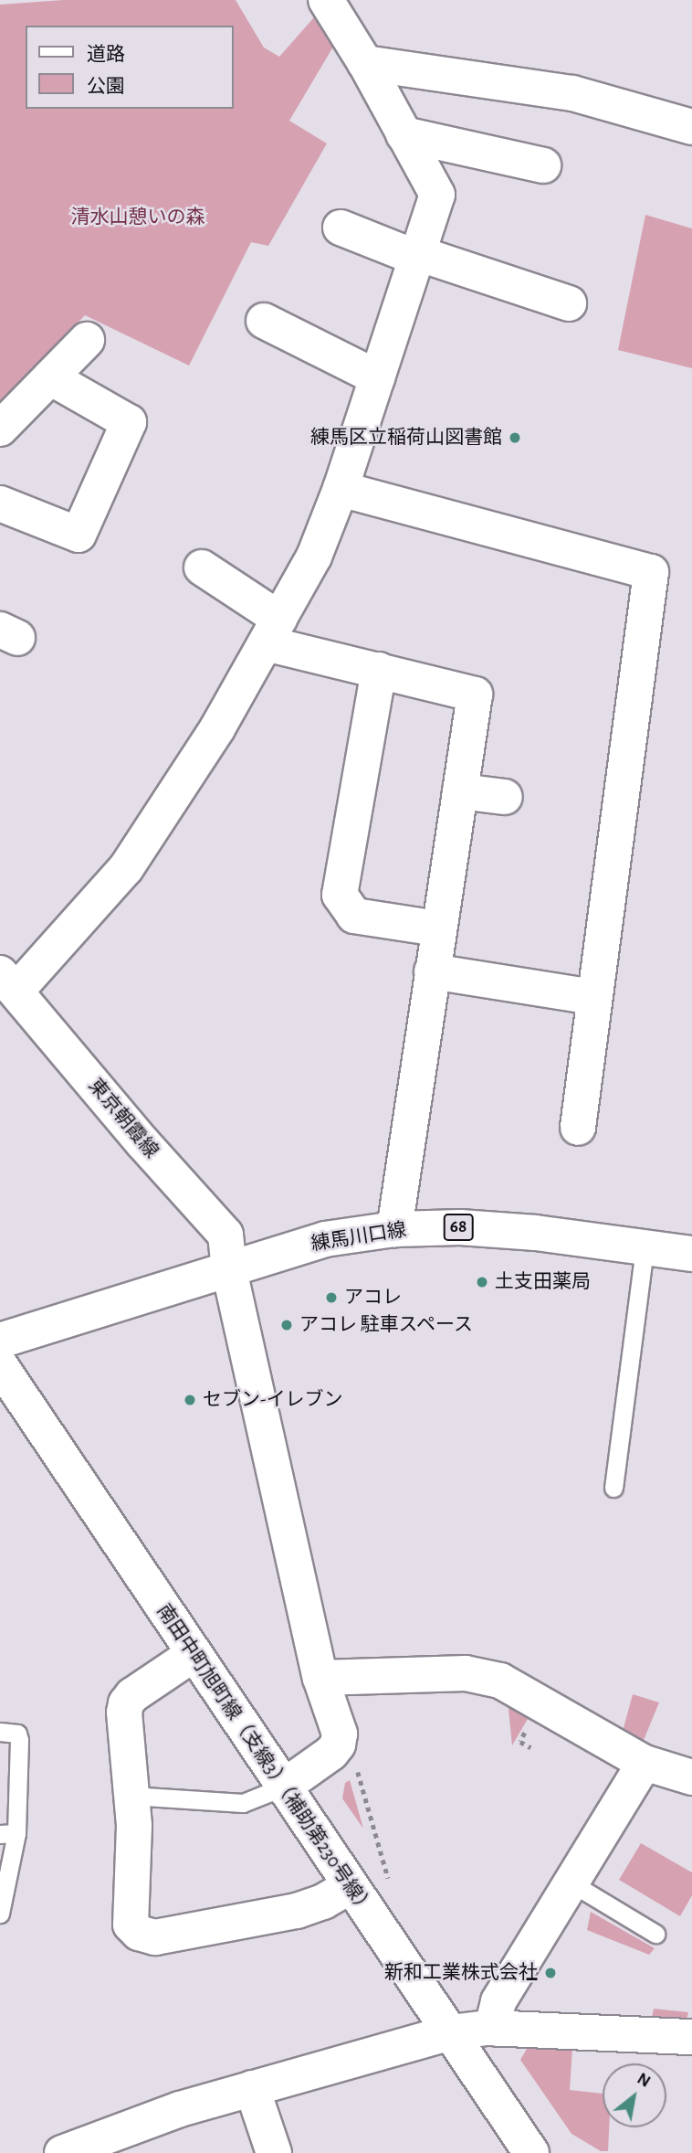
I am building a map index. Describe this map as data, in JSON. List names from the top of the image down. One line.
{"streets":{"street":["東京朝霞線","68","練馬川口線","南田中町旭町線（支線3）（補助第230号線）"]},"crossings":[["東京朝霞線","練馬川口線"]],"parks":["清水山憩いの森"],"places":["練馬区立稲荷山図書館","土支田薬局","アコレ","アコレ 駐車スペース","セブン-イレブン","新和工業株式会社"],"legend":["道路","公園"],"north":"top right"}
